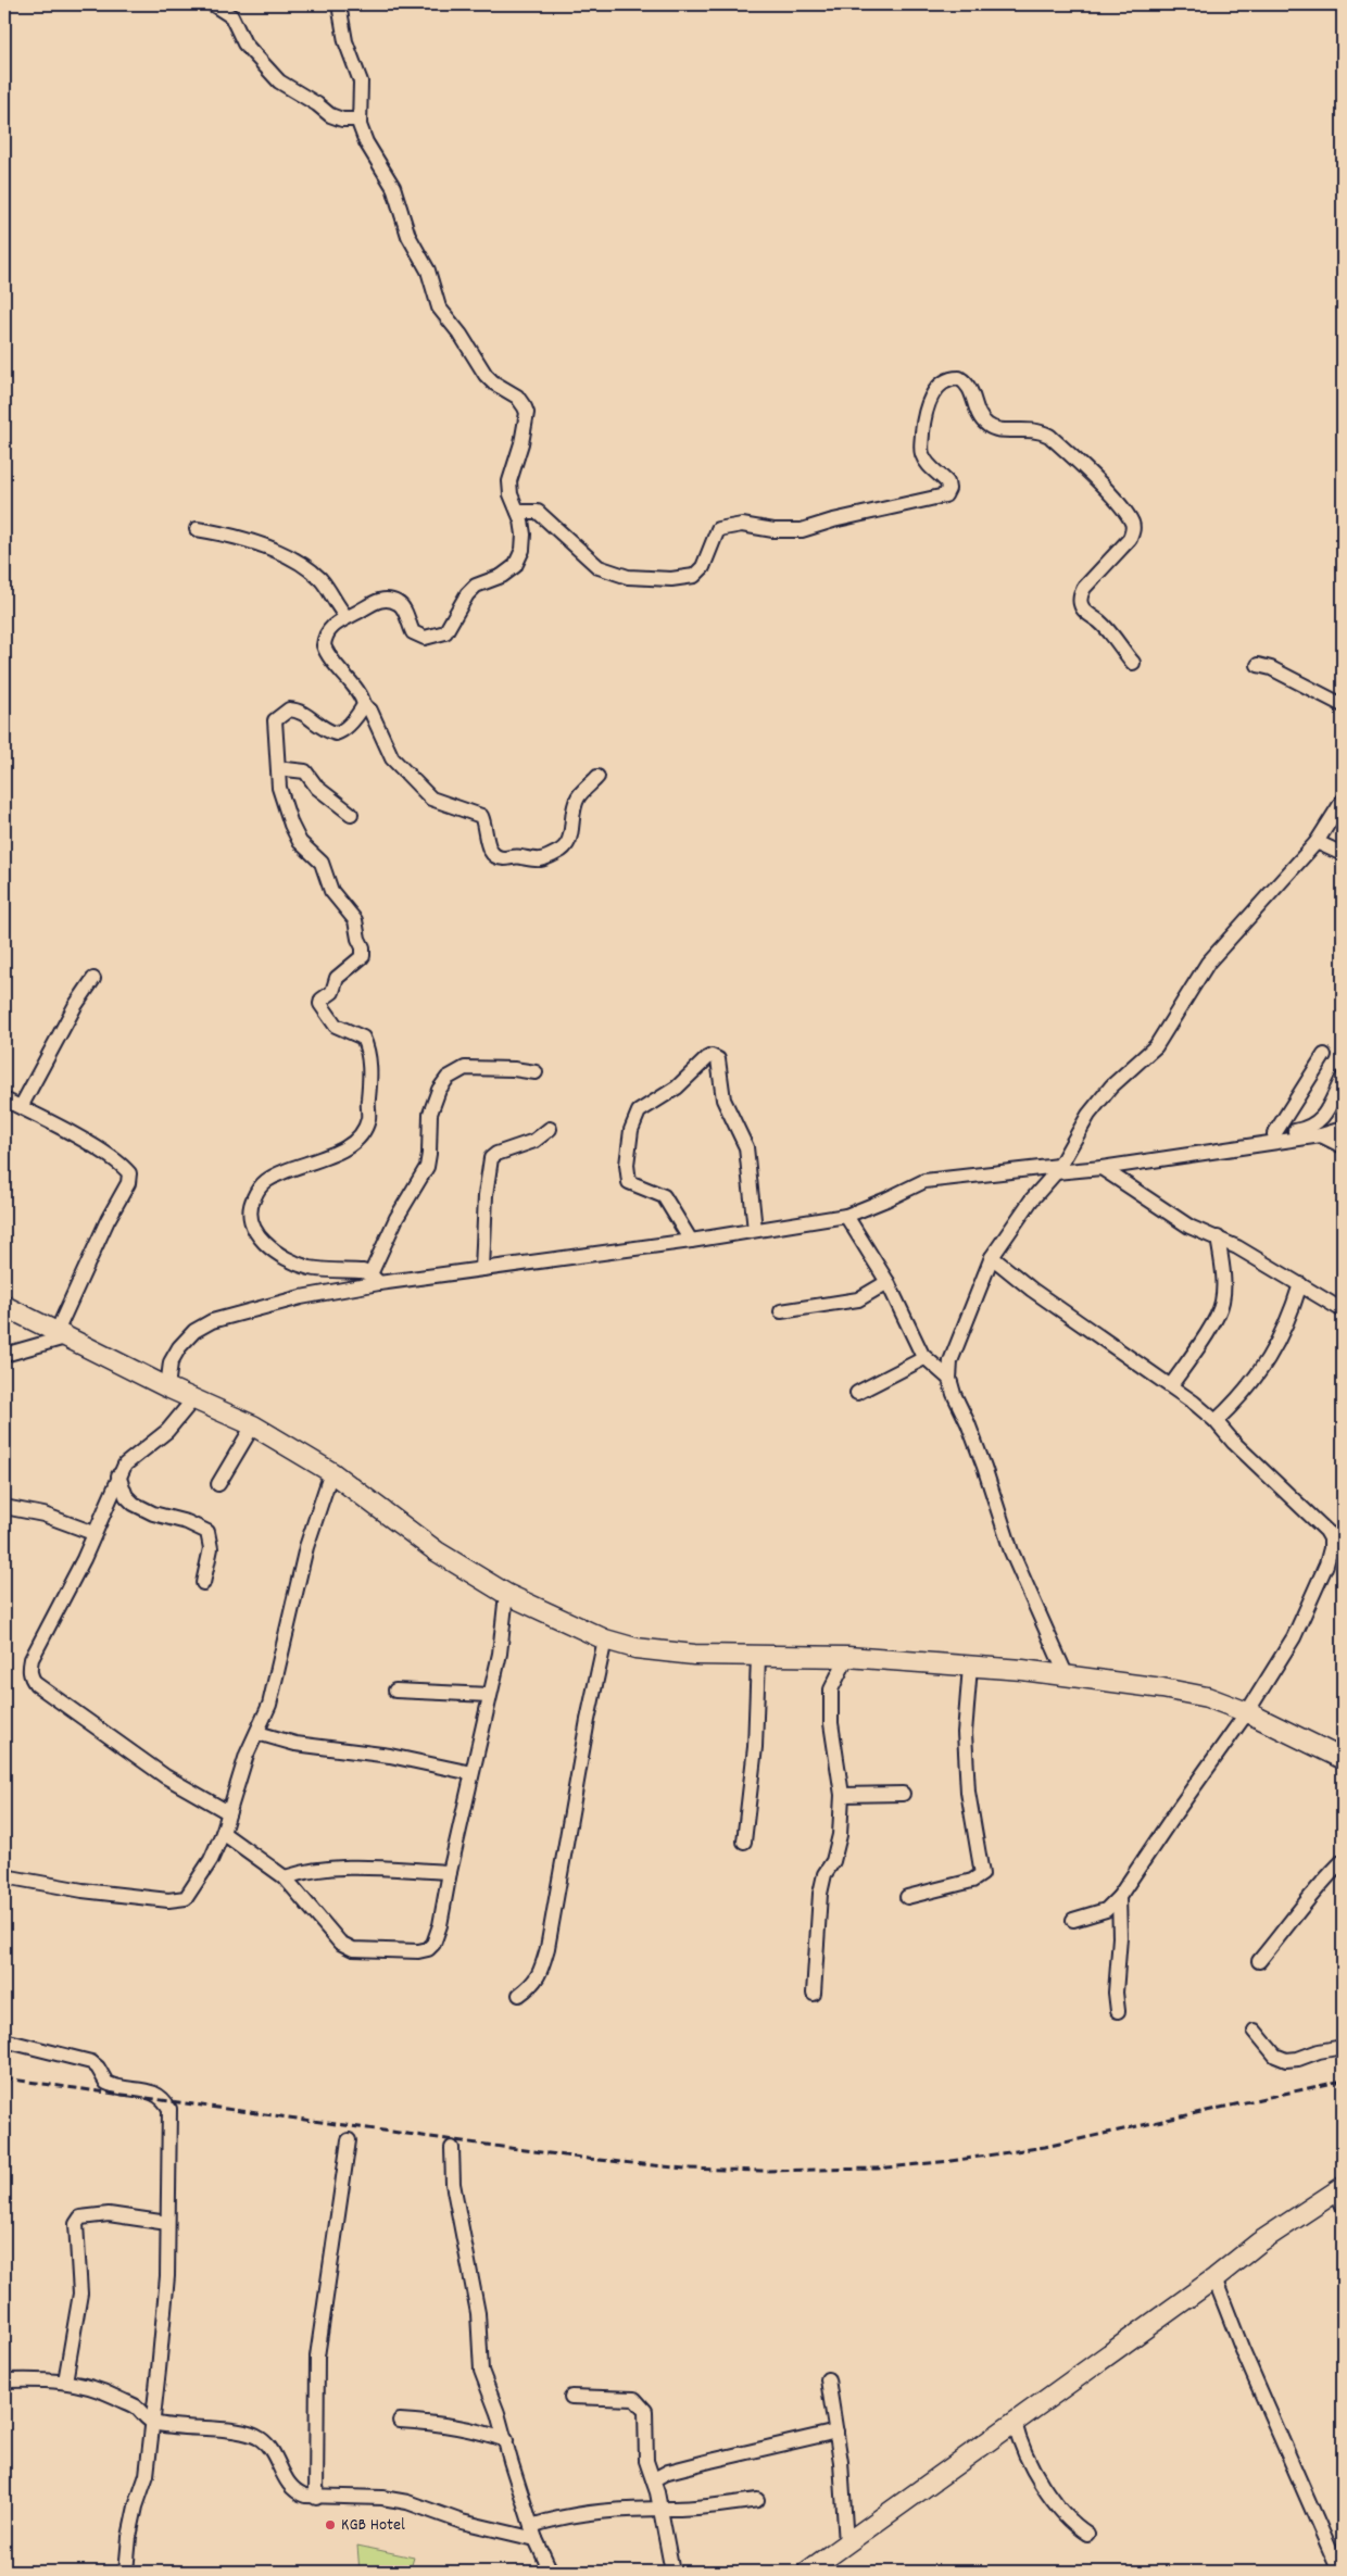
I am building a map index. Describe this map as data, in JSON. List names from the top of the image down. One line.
{"places":["KGB Hotel"]}
